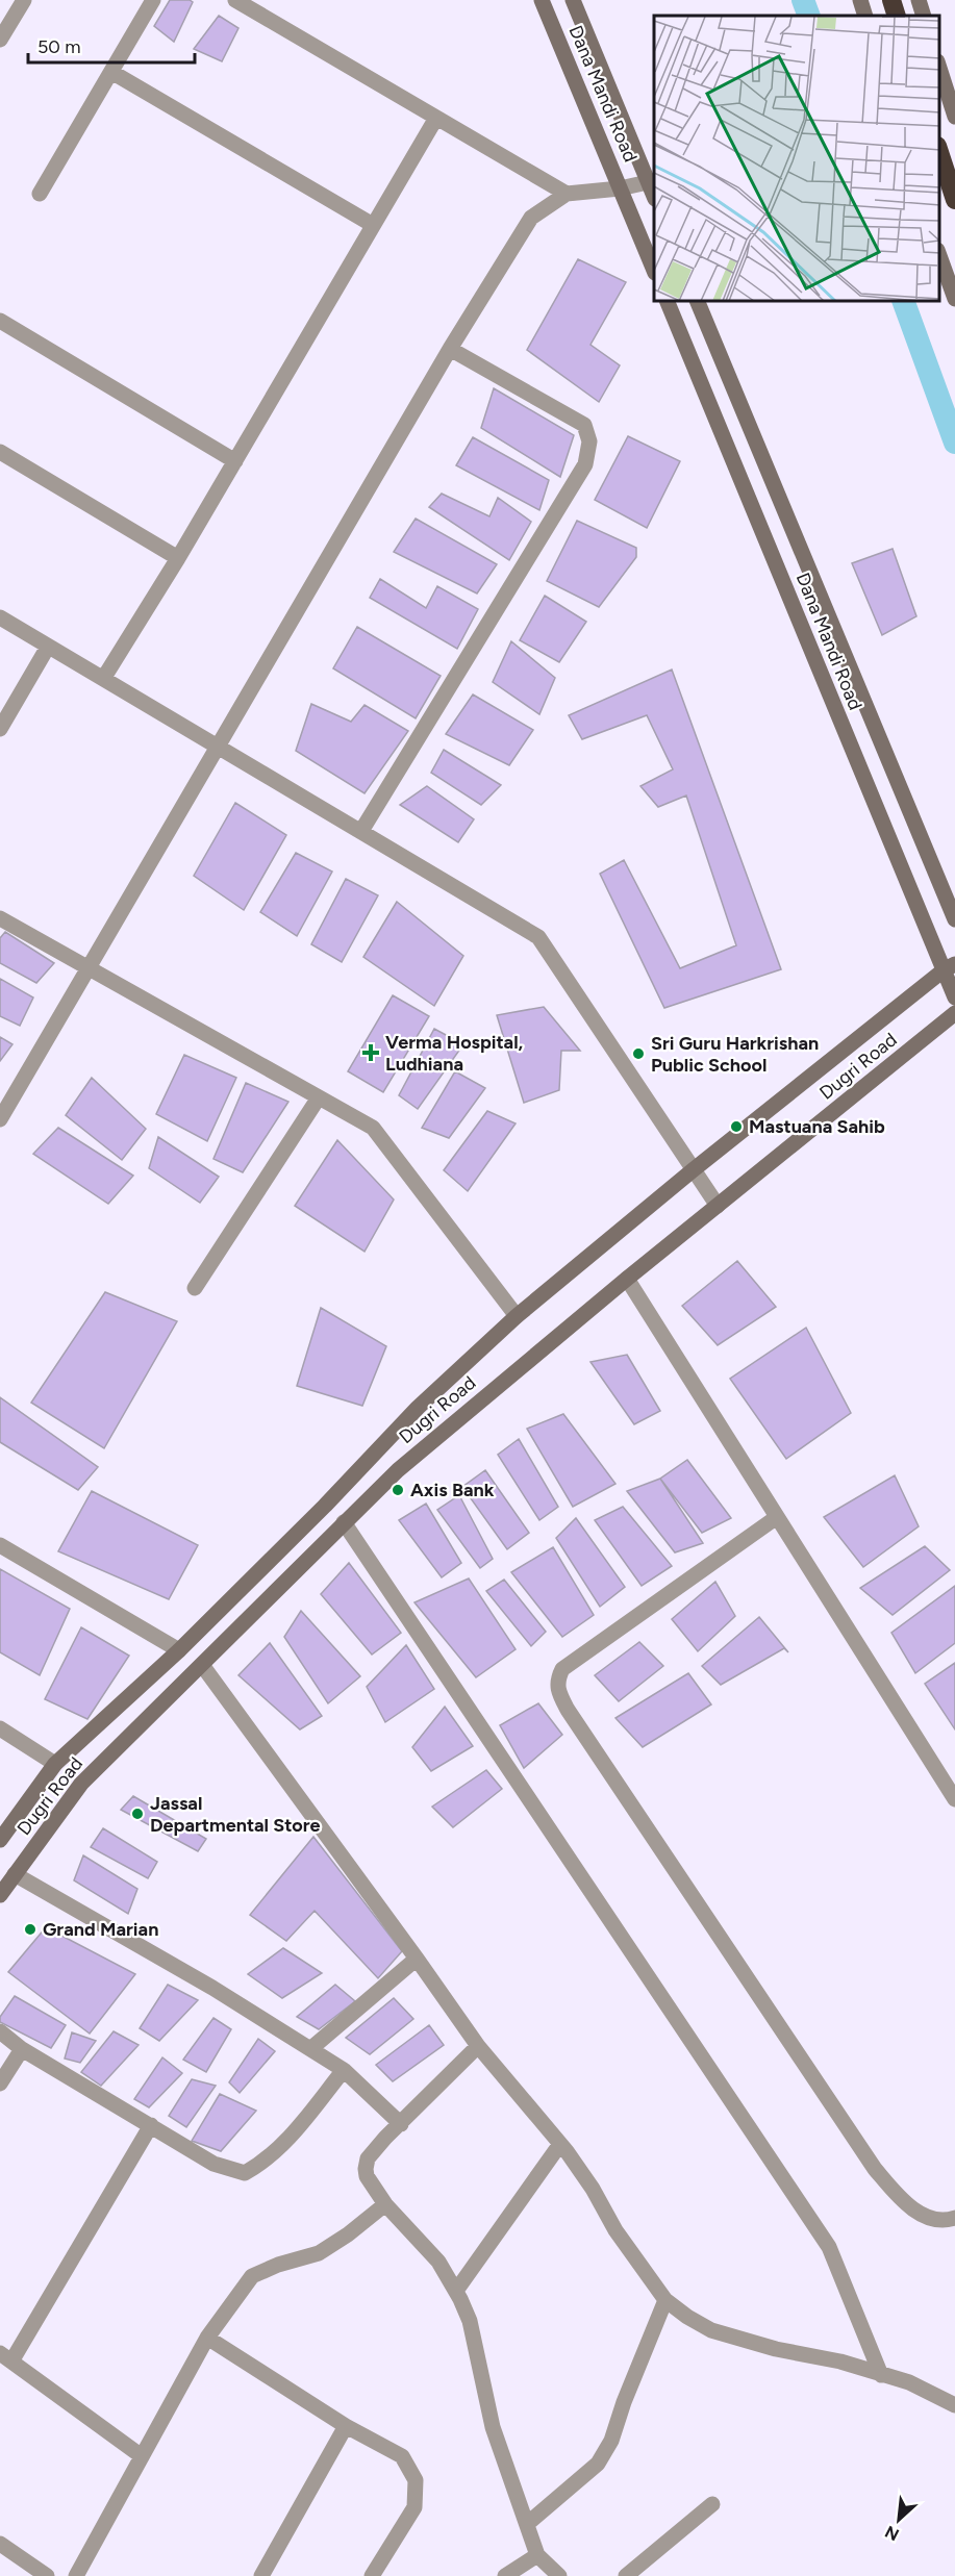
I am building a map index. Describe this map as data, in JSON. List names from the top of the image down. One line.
{"streets":{"street":["Dana Mandi Road","Dugri Road"]},"crossings":[["Dana Mandi Road","Dugri Road"]],"places":{"health":["Verma Hospital, Ludhiana"],"other":["Sri Guru Harkrishan Public School","Mastuana Sahib","Axis Bank","Jassal Departmental Store","Grand Marian"]},"scale_bar":"50 m","north":"bottom left"}
